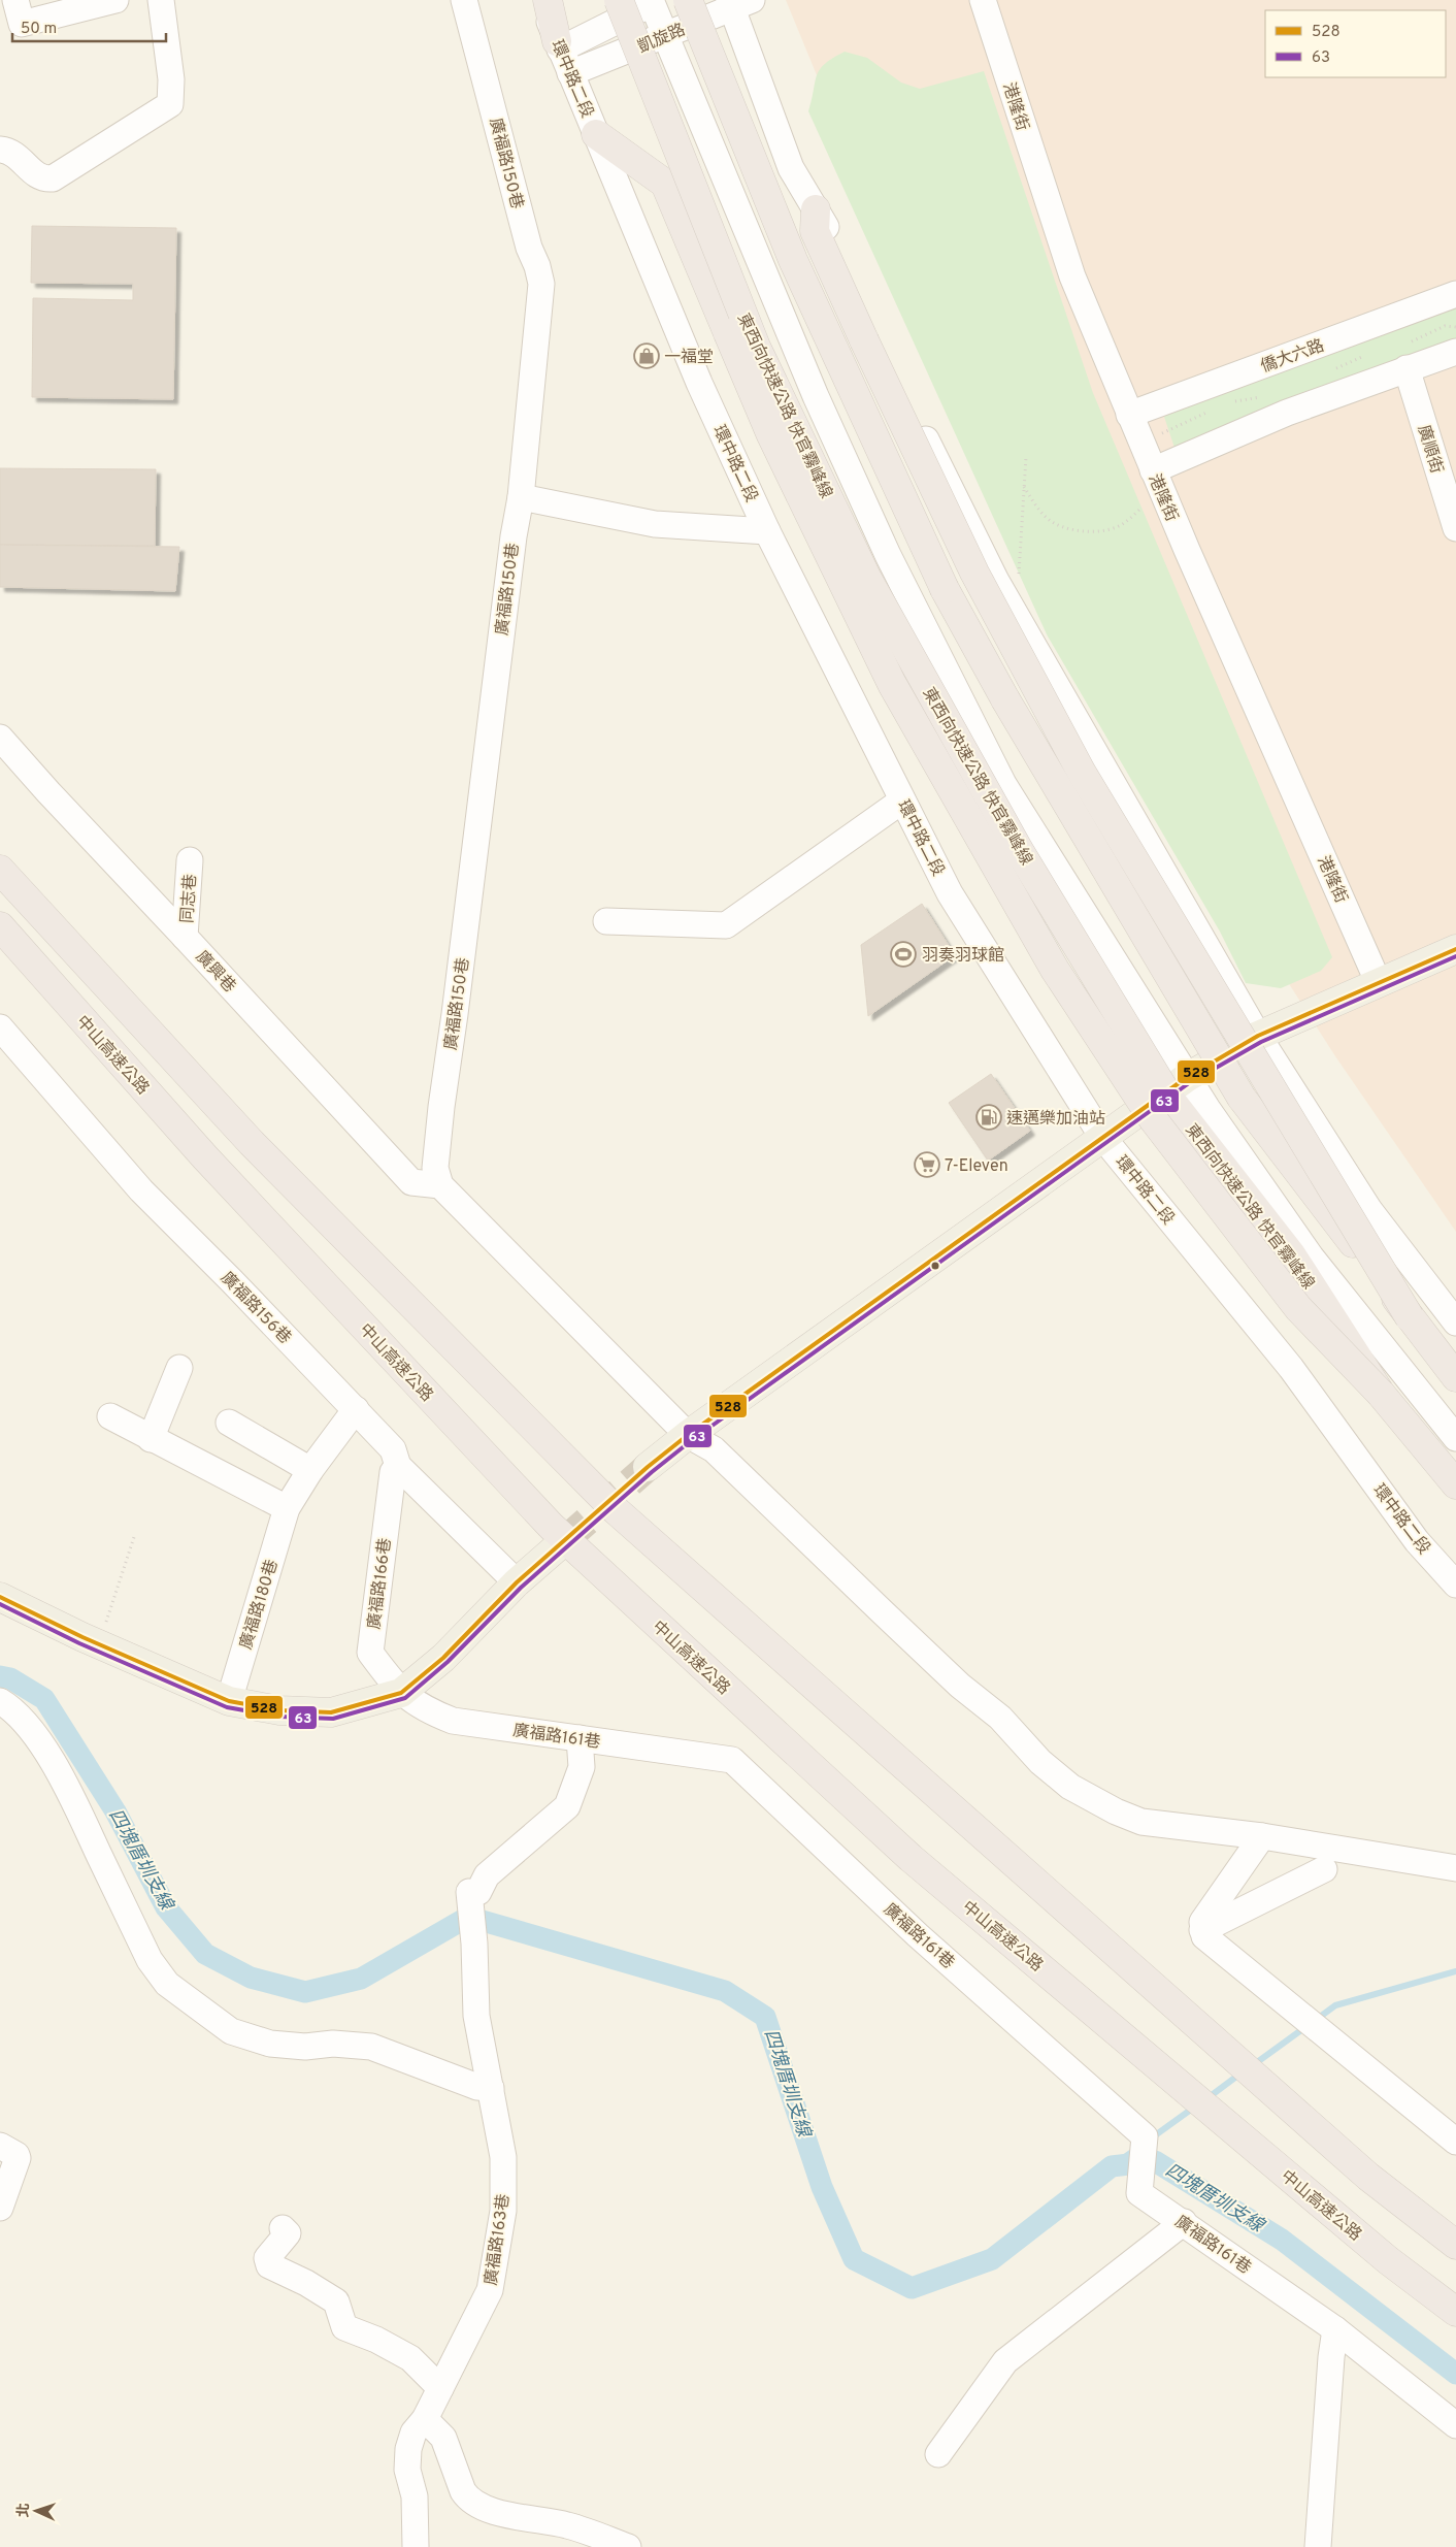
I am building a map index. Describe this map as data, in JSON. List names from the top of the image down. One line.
{"streets":{"highway":["東西向快速公路 快官霧峰線","中山高速公路"],"street":["凱旋路","環中路二段","港隆街","廣福路150巷","僑大六路","廣順街","同志巷","廣興巷","廣福路156巷","廣福路166巷","廣福路180巷","廣福路161巷","廣福路163巷"]},"crossings":[["凱旋路","環中路二段"],["港隆街","僑大六路"],["廣福路150巷","廣興巷"],["同志巷","廣興巷"],["廣福路156巷","廣福路166巷"],["廣福路156巷","廣福路180巷"],["廣福路166巷","廣福路161巷"],["廣福路161巷","廣福路163巷"]],"water":["四塊厝圳支線"],"places":{"shop":["一福堂"],"sports":["羽奏羽球館"],"fuel station":["速邁樂加油站"],"supermarket":["7-Eleven"]},"lines":["transit line 528","transit line 63"],"legend":["528","63"],"scale_bar":"50 m","north":"left"}
